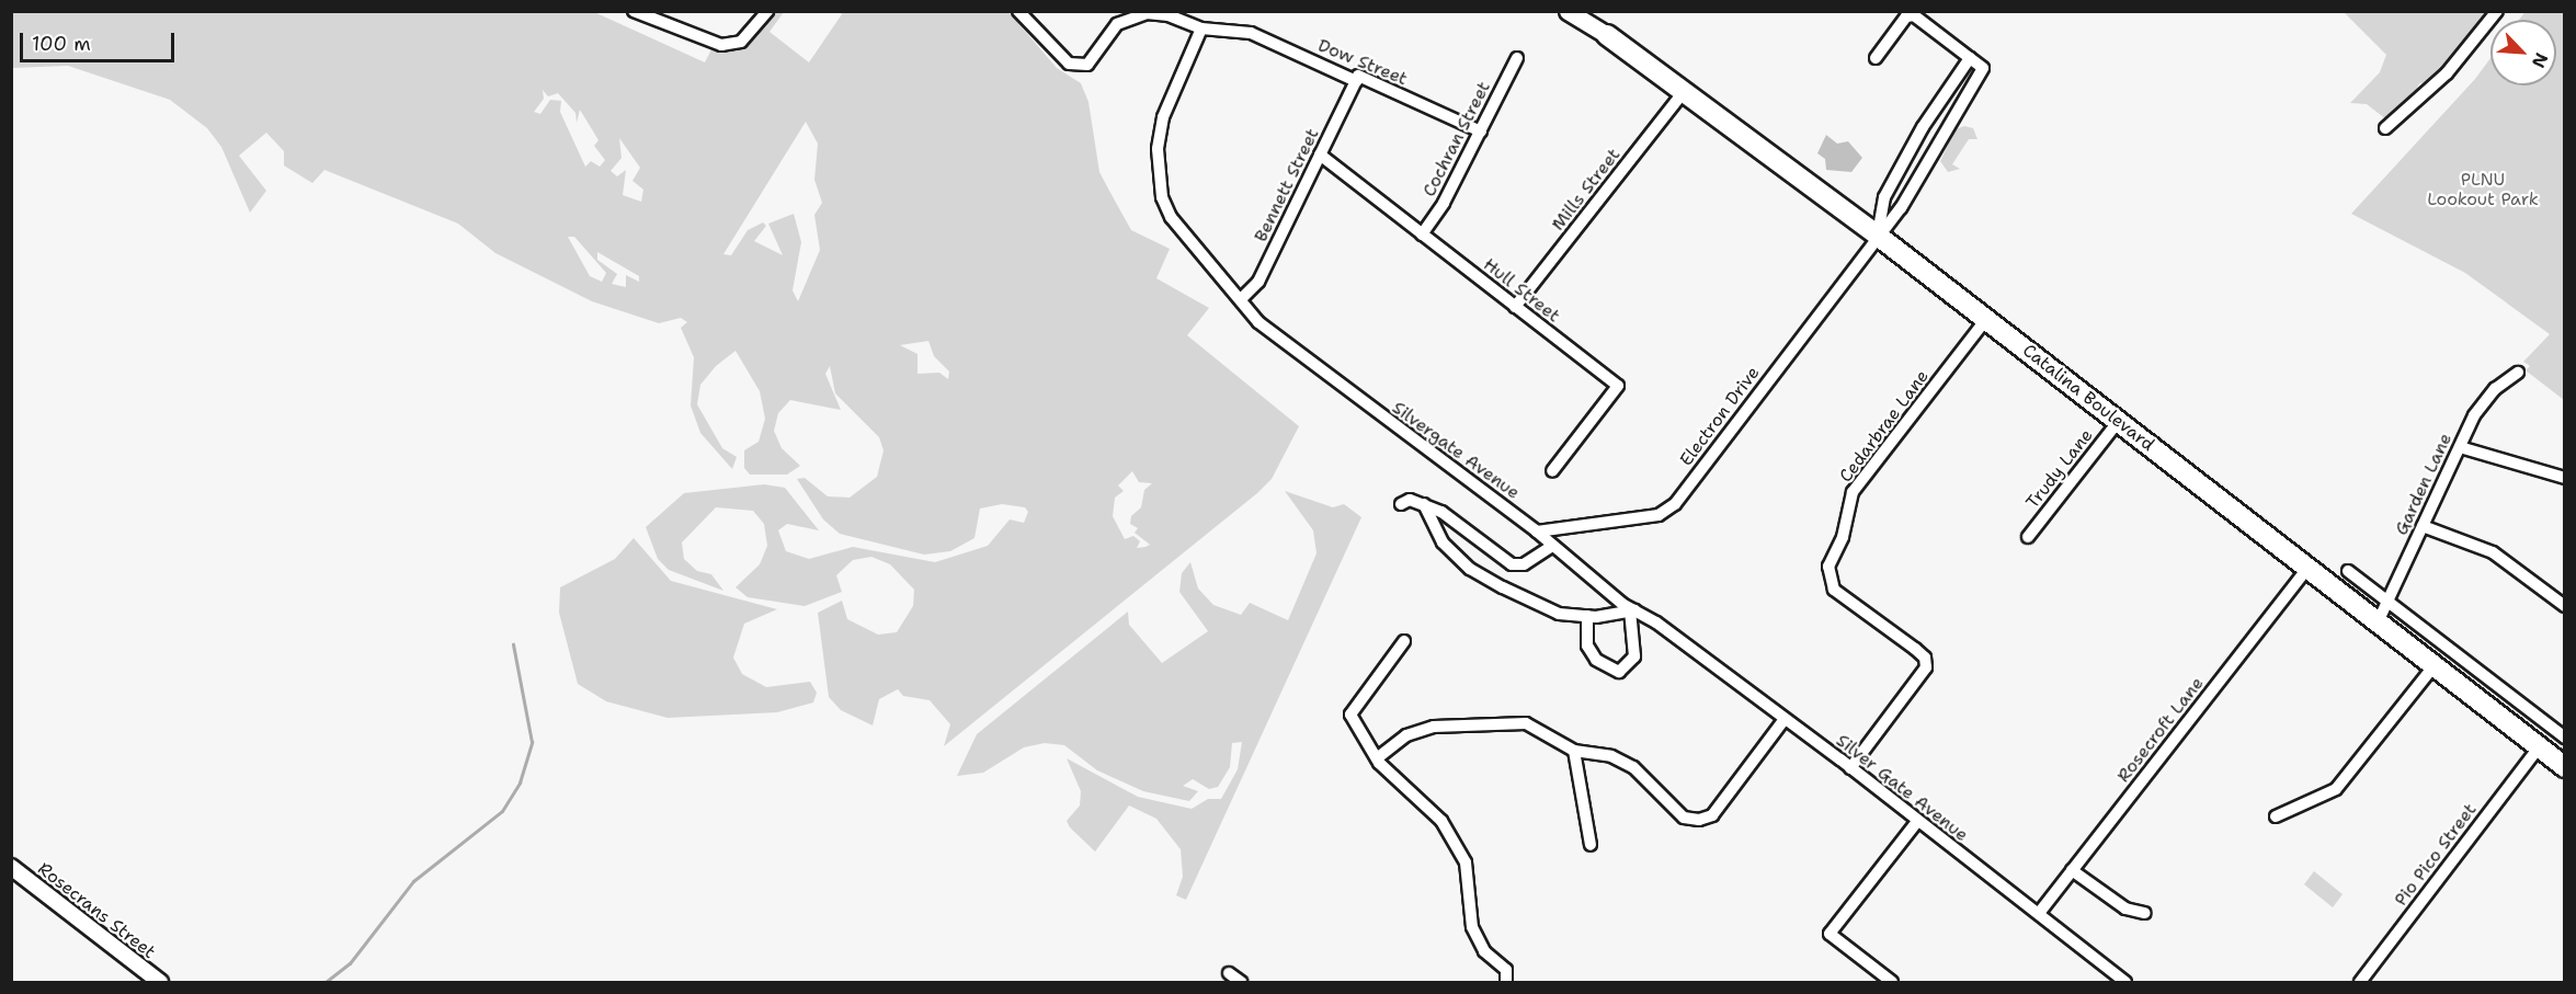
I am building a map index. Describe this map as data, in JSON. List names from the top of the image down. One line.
{"streets":{"main road":["Catalina Boulevard"],"street":["Dow Street","Cochran Street","Bennett Street","Mills Street","Hull Street","Electron Drive","Cedarbrae Lane","Silvergate Avenue","Trudy Lane","Garden Lane","Rosecroft Lane","Silver Gate Avenue","Pio Pico Street","Rosecrans Street"]},"crossings":[["Dow Street","Cochran Street"],["Dow Street","Bennett Street"],["Cochran Street","Hull Street"],["Bennett Street","Hull Street"],["Bennett Street","Silvergate Avenue"],["Mills Street","Hull Street"],["Mills Street","Catalina Boulevard"],["Catalina Boulevard","Electron Drive"],["Catalina Boulevard","Cedarbrae Lane"],["Catalina Boulevard","Trudy Lane"],["Catalina Boulevard","Garden Lane"],["Catalina Boulevard","Rosecroft Lane"],["Catalina Boulevard","Pio Pico Street"],["Electron Drive","Silvergate Avenue"],["Cedarbrae Lane","Silver Gate Avenue"],["Silvergate Avenue","Silver Gate Avenue"],["Rosecroft Lane","Silver Gate Avenue"]],"parks":["PLNU Lookout Park"],"scale_bar":"100 m","north":"bottom right"}
